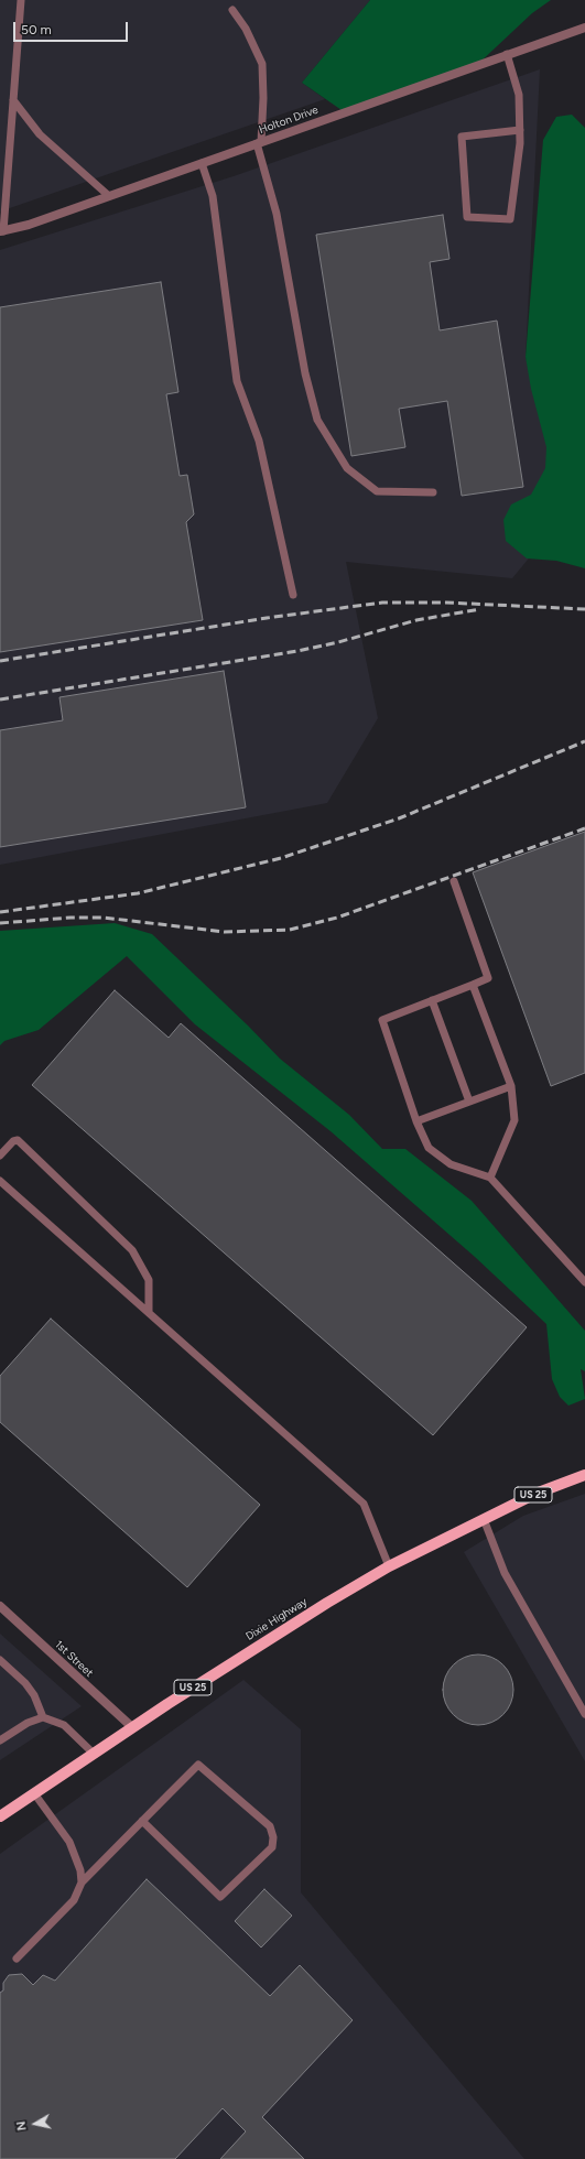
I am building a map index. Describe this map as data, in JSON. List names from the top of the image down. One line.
{"streets":{"main road":["US 25","Dixie Highway"],"street":["Holton Drive","1st Street"]},"crossings":[["Dixie Highway","1st Street"]],"scale_bar":"50 m","north":"left"}
